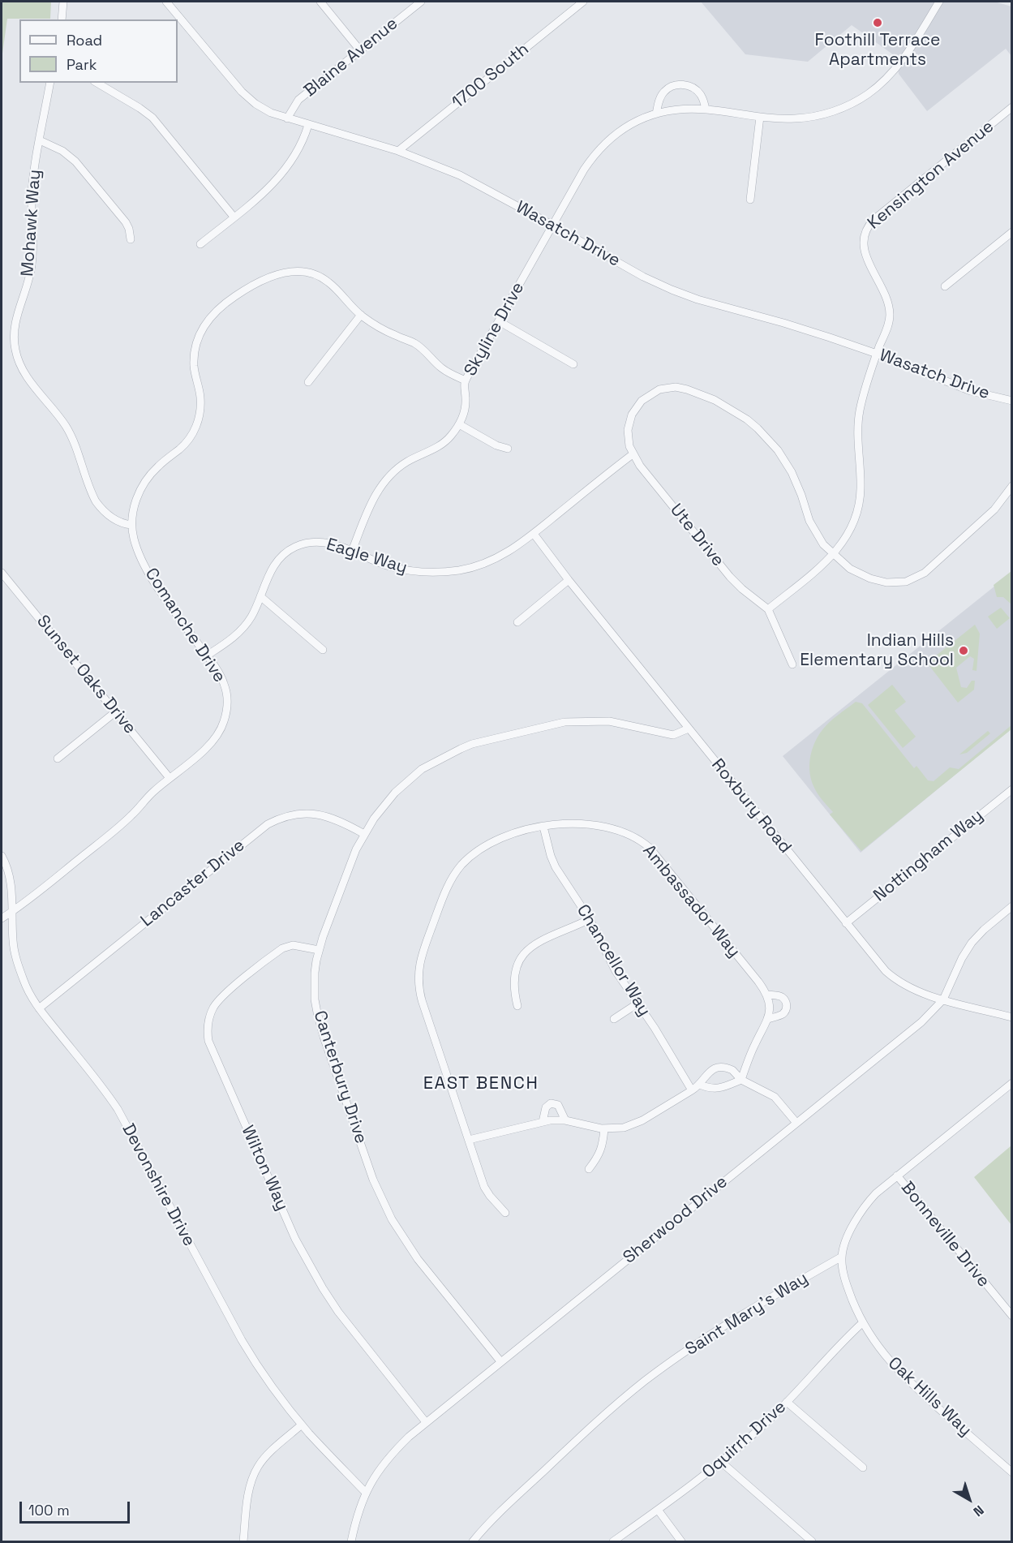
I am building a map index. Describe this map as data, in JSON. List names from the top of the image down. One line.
{"streets":{"street":["Blaine Avenue","1700 South","Kensington Avenue","Mohawk Way","Wasatch Drive","Skyline Drive","Ute Drive","Eagle Way","Comanche Drive","Sunset Oaks Drive","Roxbury Road","Nottingham Way","Lancaster Drive","Ambassador Way","Chancellor Way","Canterbury Drive","Wilton Way","Devonshire Drive","Sherwood Drive","Bonneville Drive","Saint Mary's Way","Oak Hills Way","Oquirrh Drive"]},"crossings":[["Blaine Avenue","Wasatch Drive"],["1700 South","Wasatch Drive"],["Kensington Avenue","Wasatch Drive"],["Kensington Avenue","Ute Drive"],["Mohawk Way","Comanche Drive"],["Wasatch Drive","Skyline Drive"],["Skyline Drive","Eagle Way"],["Skyline Drive","Comanche Drive"],["Ute Drive","Eagle Way"],["Eagle Way","Comanche Drive"],["Eagle Way","Roxbury Road"],["Comanche Drive","Sunset Oaks Drive"],["Comanche Drive","Devonshire Drive"],["Roxbury Road","Nottingham Way"],["Roxbury Road","Canterbury Drive"],["Roxbury Road","Sherwood Drive"],["Lancaster Drive","Canterbury Drive"],["Lancaster Drive","Devonshire Drive"],["Ambassador Way","Chancellor Way"],["Canterbury Drive","Wilton Way"],["Canterbury Drive","Sherwood Drive"],["Wilton Way","Sherwood Drive"],["Devonshire Drive","Sherwood Drive"],["Saint Mary's Way","Oak Hills Way"],["Oak Hills Way","Oquirrh Drive"]],"districts":["EAST BENCH"],"places":["Foothill Terrace Apartments","Indian Hills Elementary School"],"legend":["Road","Park"],"scale_bar":"100 m","north":"bottom right"}
